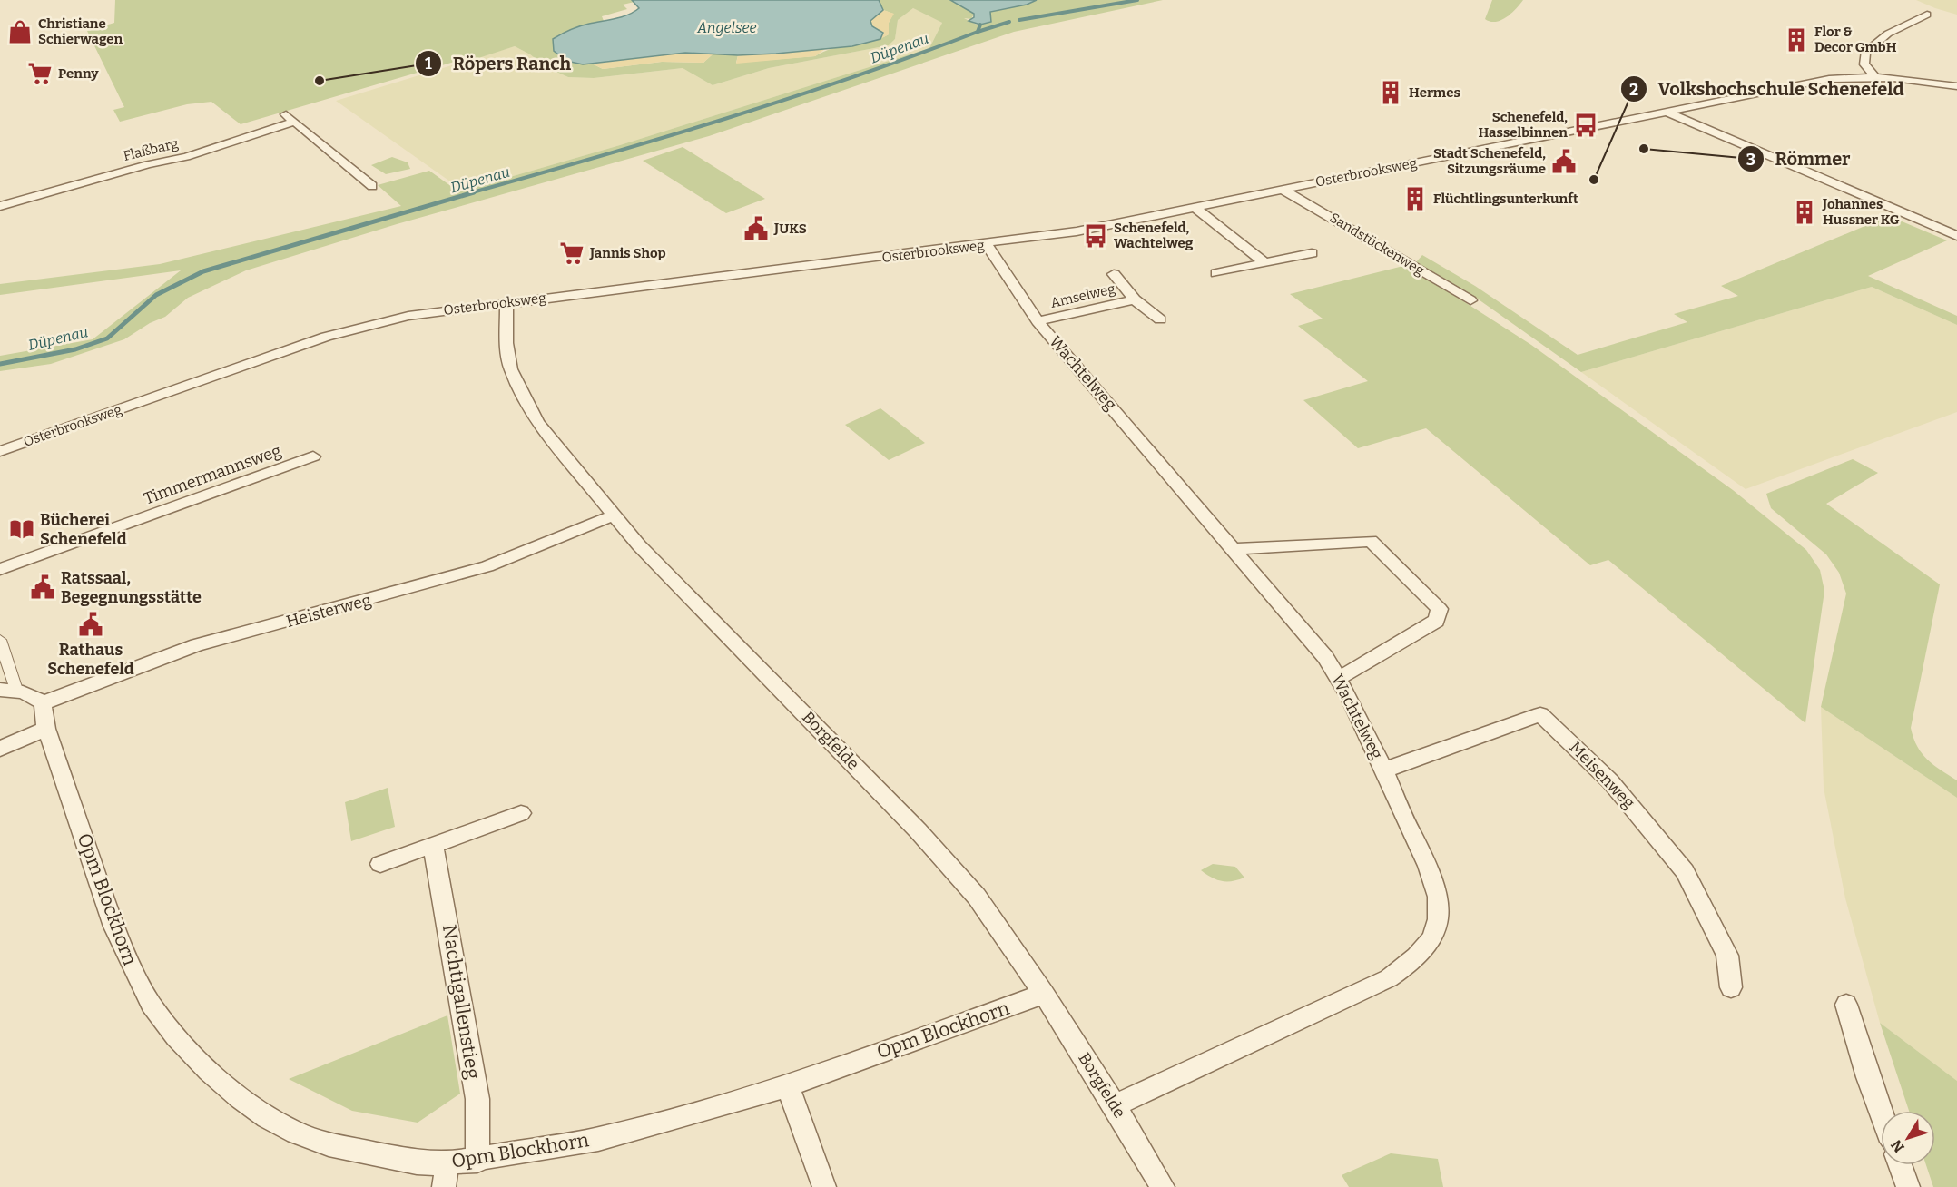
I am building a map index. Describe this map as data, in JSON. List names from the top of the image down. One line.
{"streets":{"street":["Flaßbarg","Osterbrooksweg","Sandstückenweg","Amselweg","Wachtelweg","Timmermannsweg","Heisterweg","Borgfelde","Meisenweg","Opm Blockhorn","Nachtigallenstieg"]},"crossings":[["Osterbrooksweg","Sandstückenweg"],["Osterbrooksweg","Wachtelweg"],["Osterbrooksweg","Borgfelde"],["Amselweg","Wachtelweg"],["Wachtelweg","Borgfelde"],["Wachtelweg","Meisenweg"],["Heisterweg","Borgfelde"],["Heisterweg","Opm Blockhorn"],["Borgfelde","Opm Blockhorn"],["Opm Blockhorn","Nachtigallenstieg"]],"water":["Angelsee","Düpenau"],"places":{"shop":["Christiane Schierwagen"],"building":["Flor & Decor GmbH","Hermes","Flüchtlingsunterkunft","Johannes Hussner KG"],"supermarket":["Penny","Jannis Shop"],"other":["Röpers Ranch","Römmer","Volkshochschule Schenefeld"],"bus stop":["Schenefeld, Hasselbinnen","Schenefeld, Wachtelweg"],"public building":["Stadt Schenefeld, Sitzungsräume","JUKS","Ratssaal, Begegnungsstätte","Rathaus Schenefeld"],"library":["Bücherei Schenefeld"]},"north":"bottom left"}
